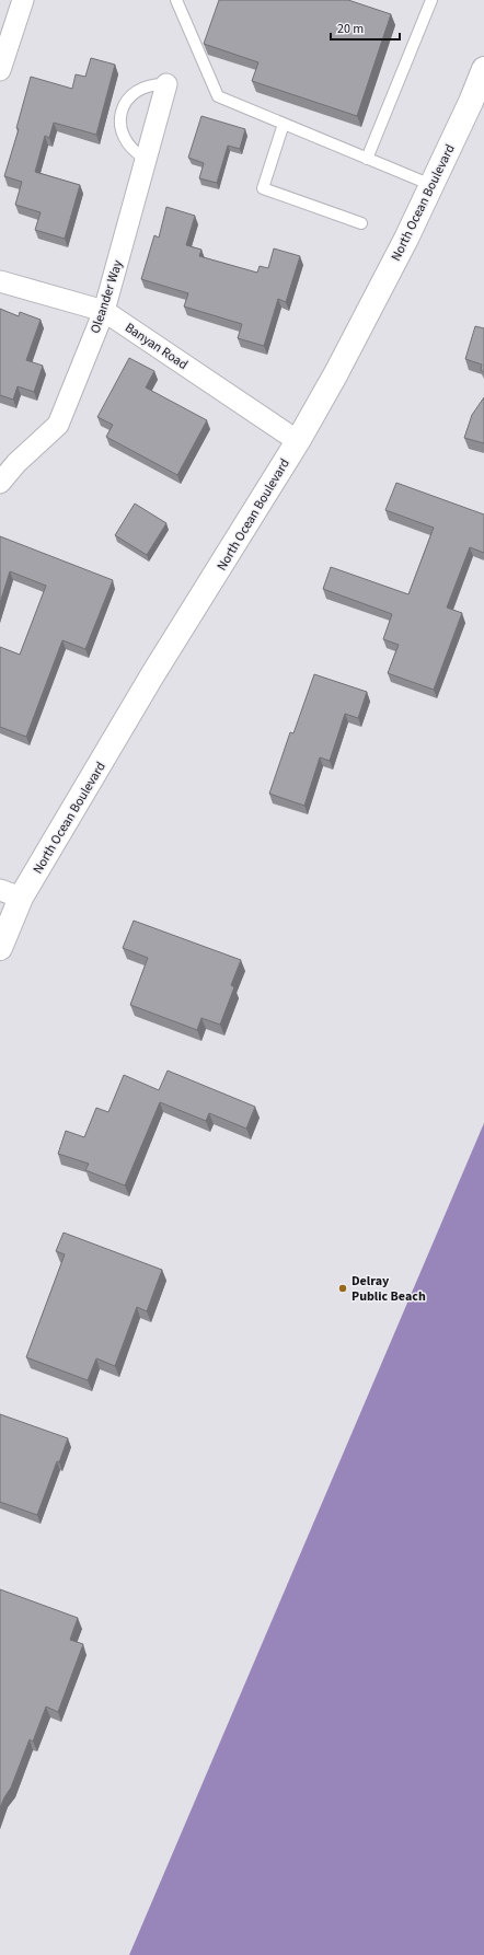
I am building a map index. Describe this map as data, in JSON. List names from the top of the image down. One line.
{"streets":{"main road":["North Ocean Boulevard"],"street":["Oleander Way","Banyan Road"]},"crossings":[["North Ocean Boulevard","Banyan Road"],["Oleander Way","Banyan Road"]],"places":["Delray Public Beach"],"scale_bar":"20 m"}
